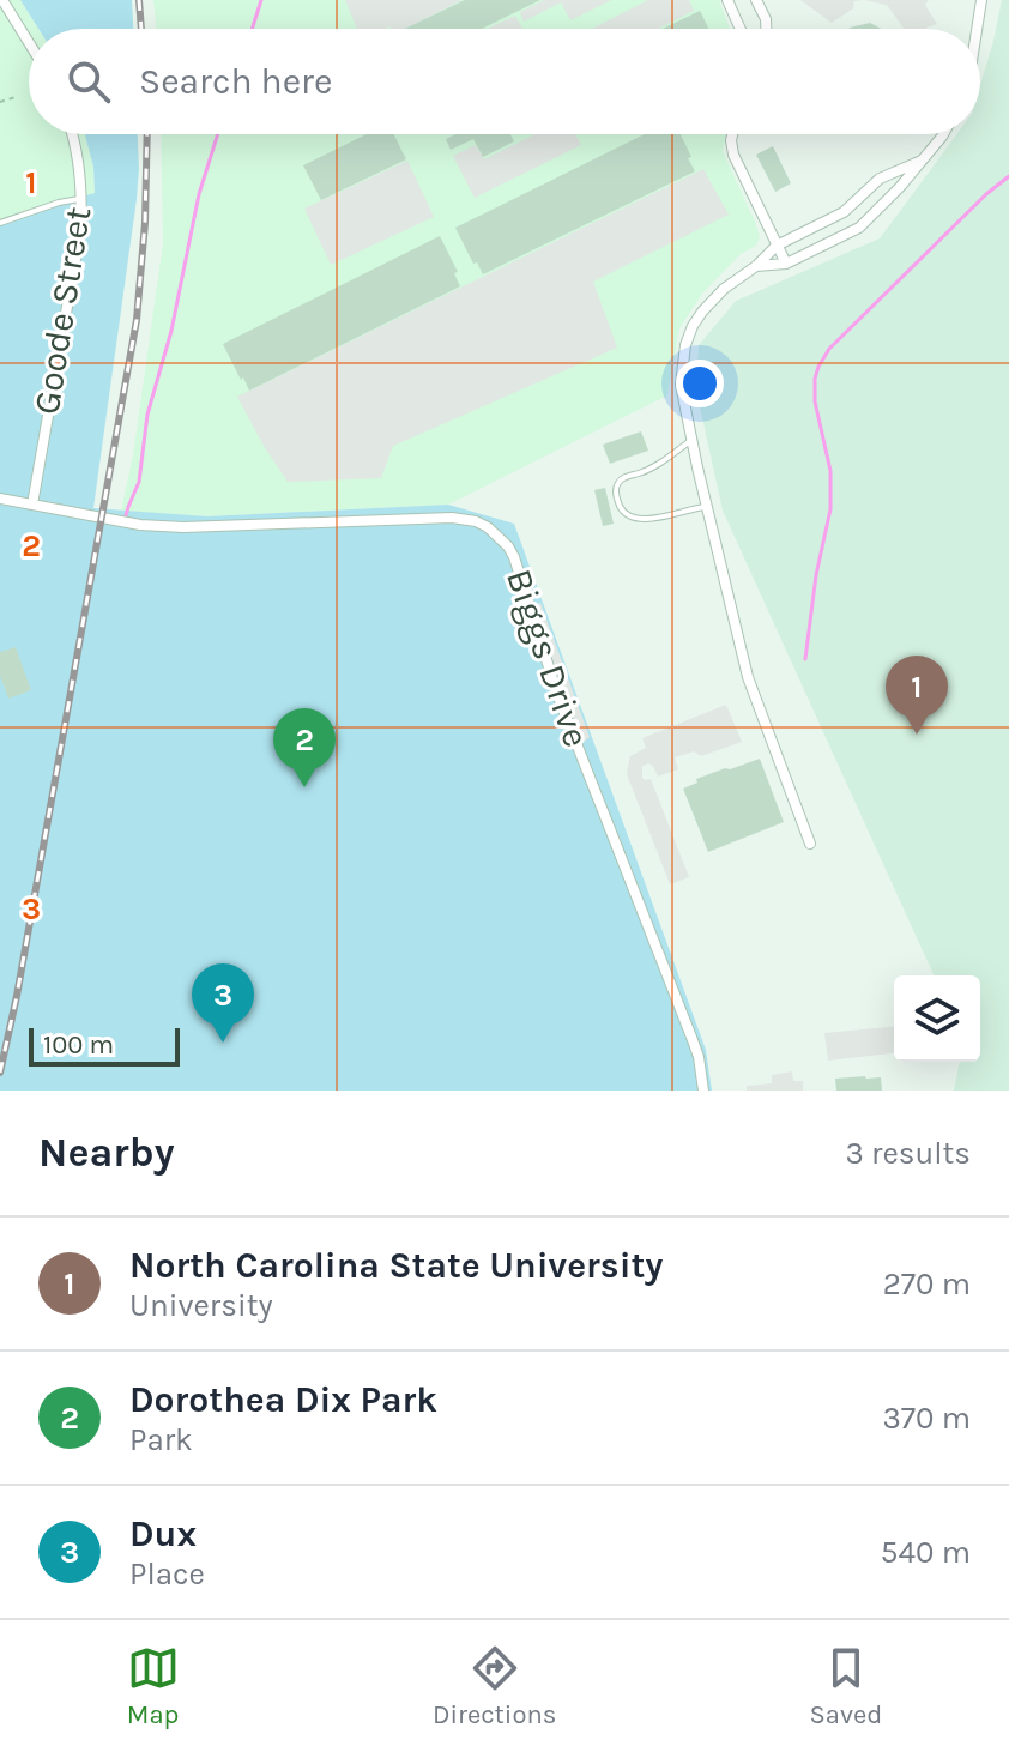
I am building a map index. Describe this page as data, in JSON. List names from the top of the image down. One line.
{"streets":{"street":["Goode Street","Biggs Drive"]},"crossings":[["Goode Street","Biggs Drive"]],"scale_bar":"100 m","page":{"search":"Search here","pins":["1","2","3"],"scale":"100 m","heading":["Nearby","3 results"],"list":[{"mark":"1","name":"North Carolina State University","note":"University","value":"270 m"},{"mark":"2","name":"Dorothea Dix Park","note":"Park","value":"370 m"},{"mark":"3","name":"Dux","note":"Place","value":"540 m"}],"nav":["Map","Directions","Saved"]},"grid":{"rows":["1","2","3"]}}
